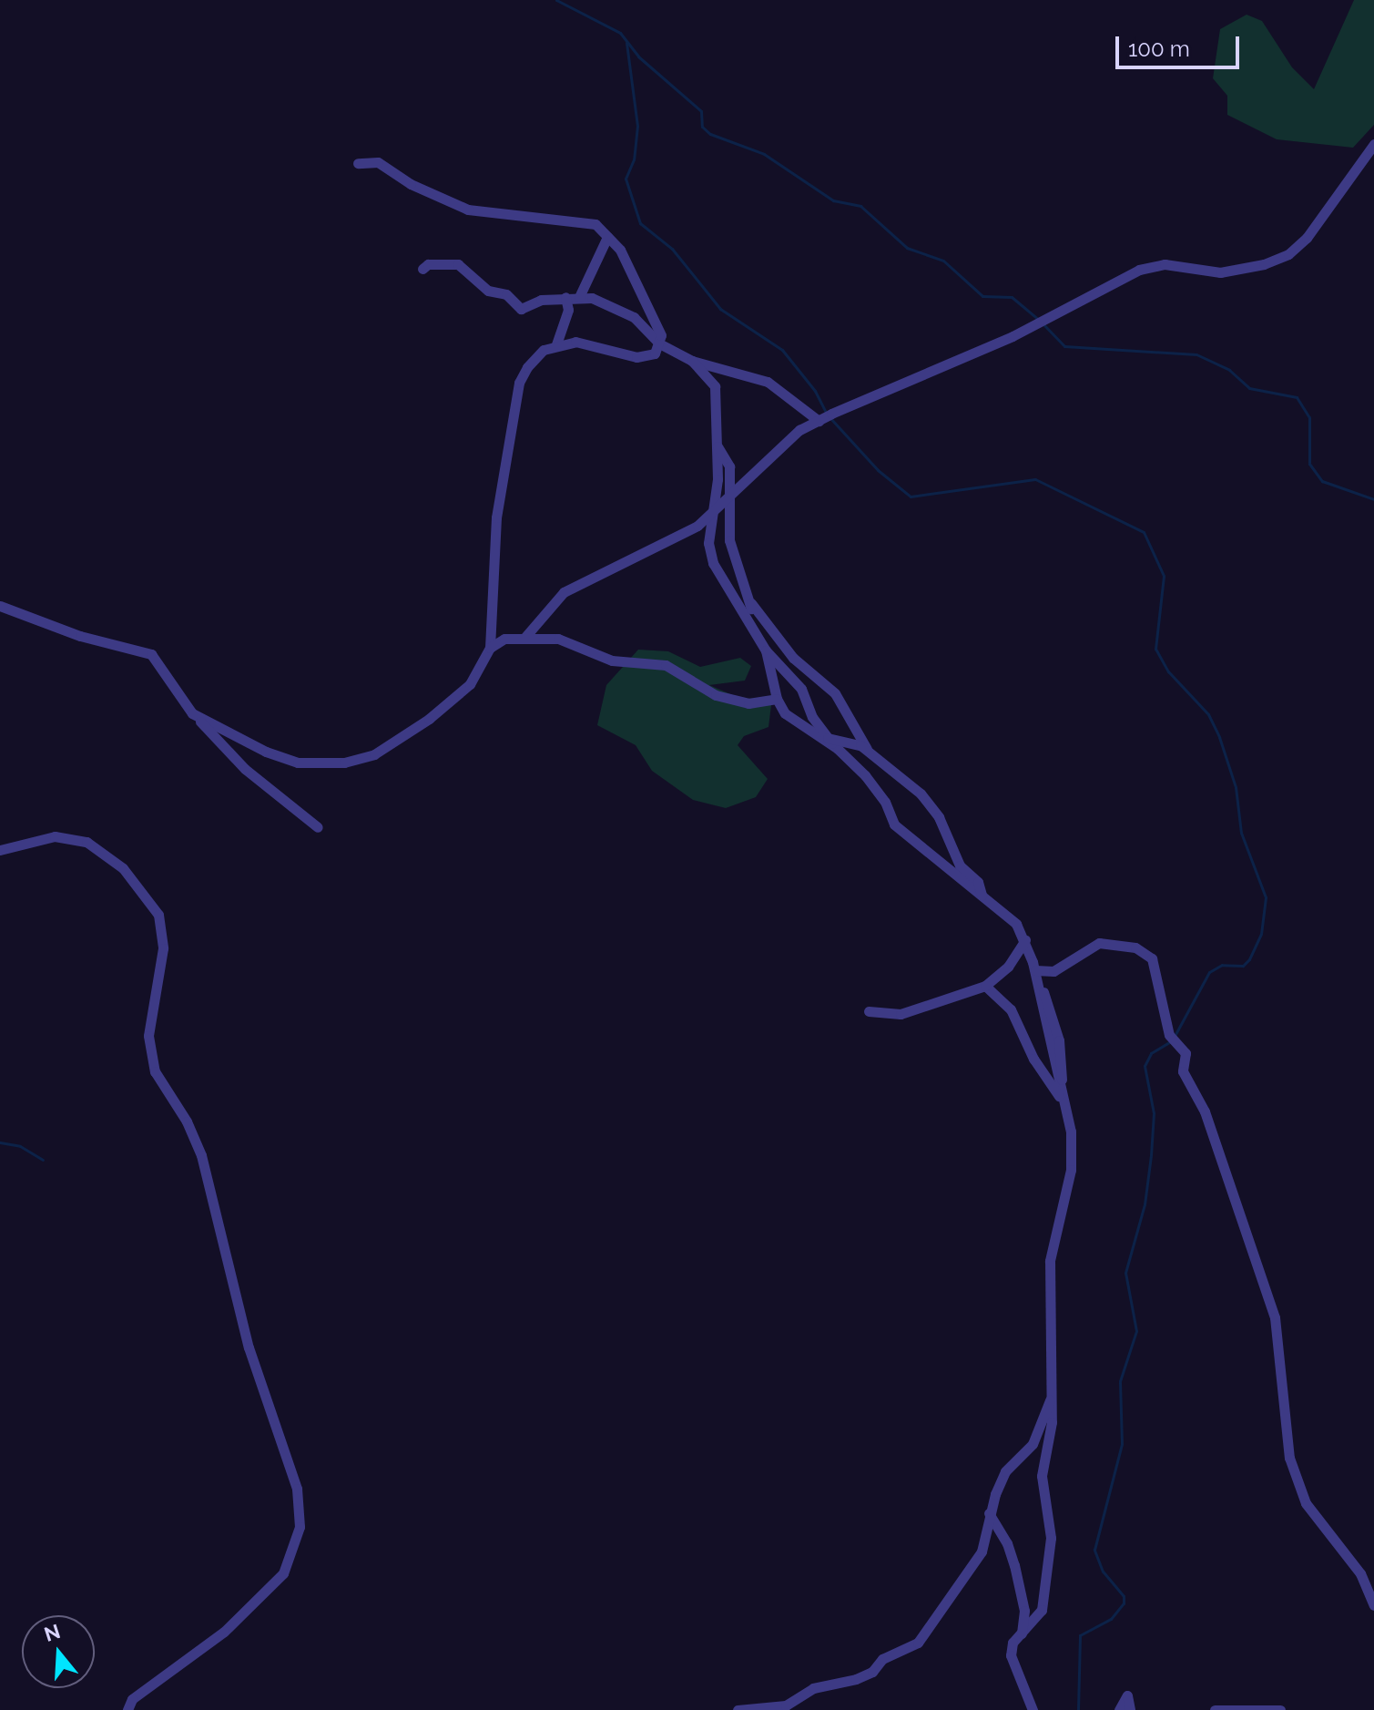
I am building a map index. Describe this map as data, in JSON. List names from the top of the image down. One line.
{"scale_bar":"100 m","north":"top"}
